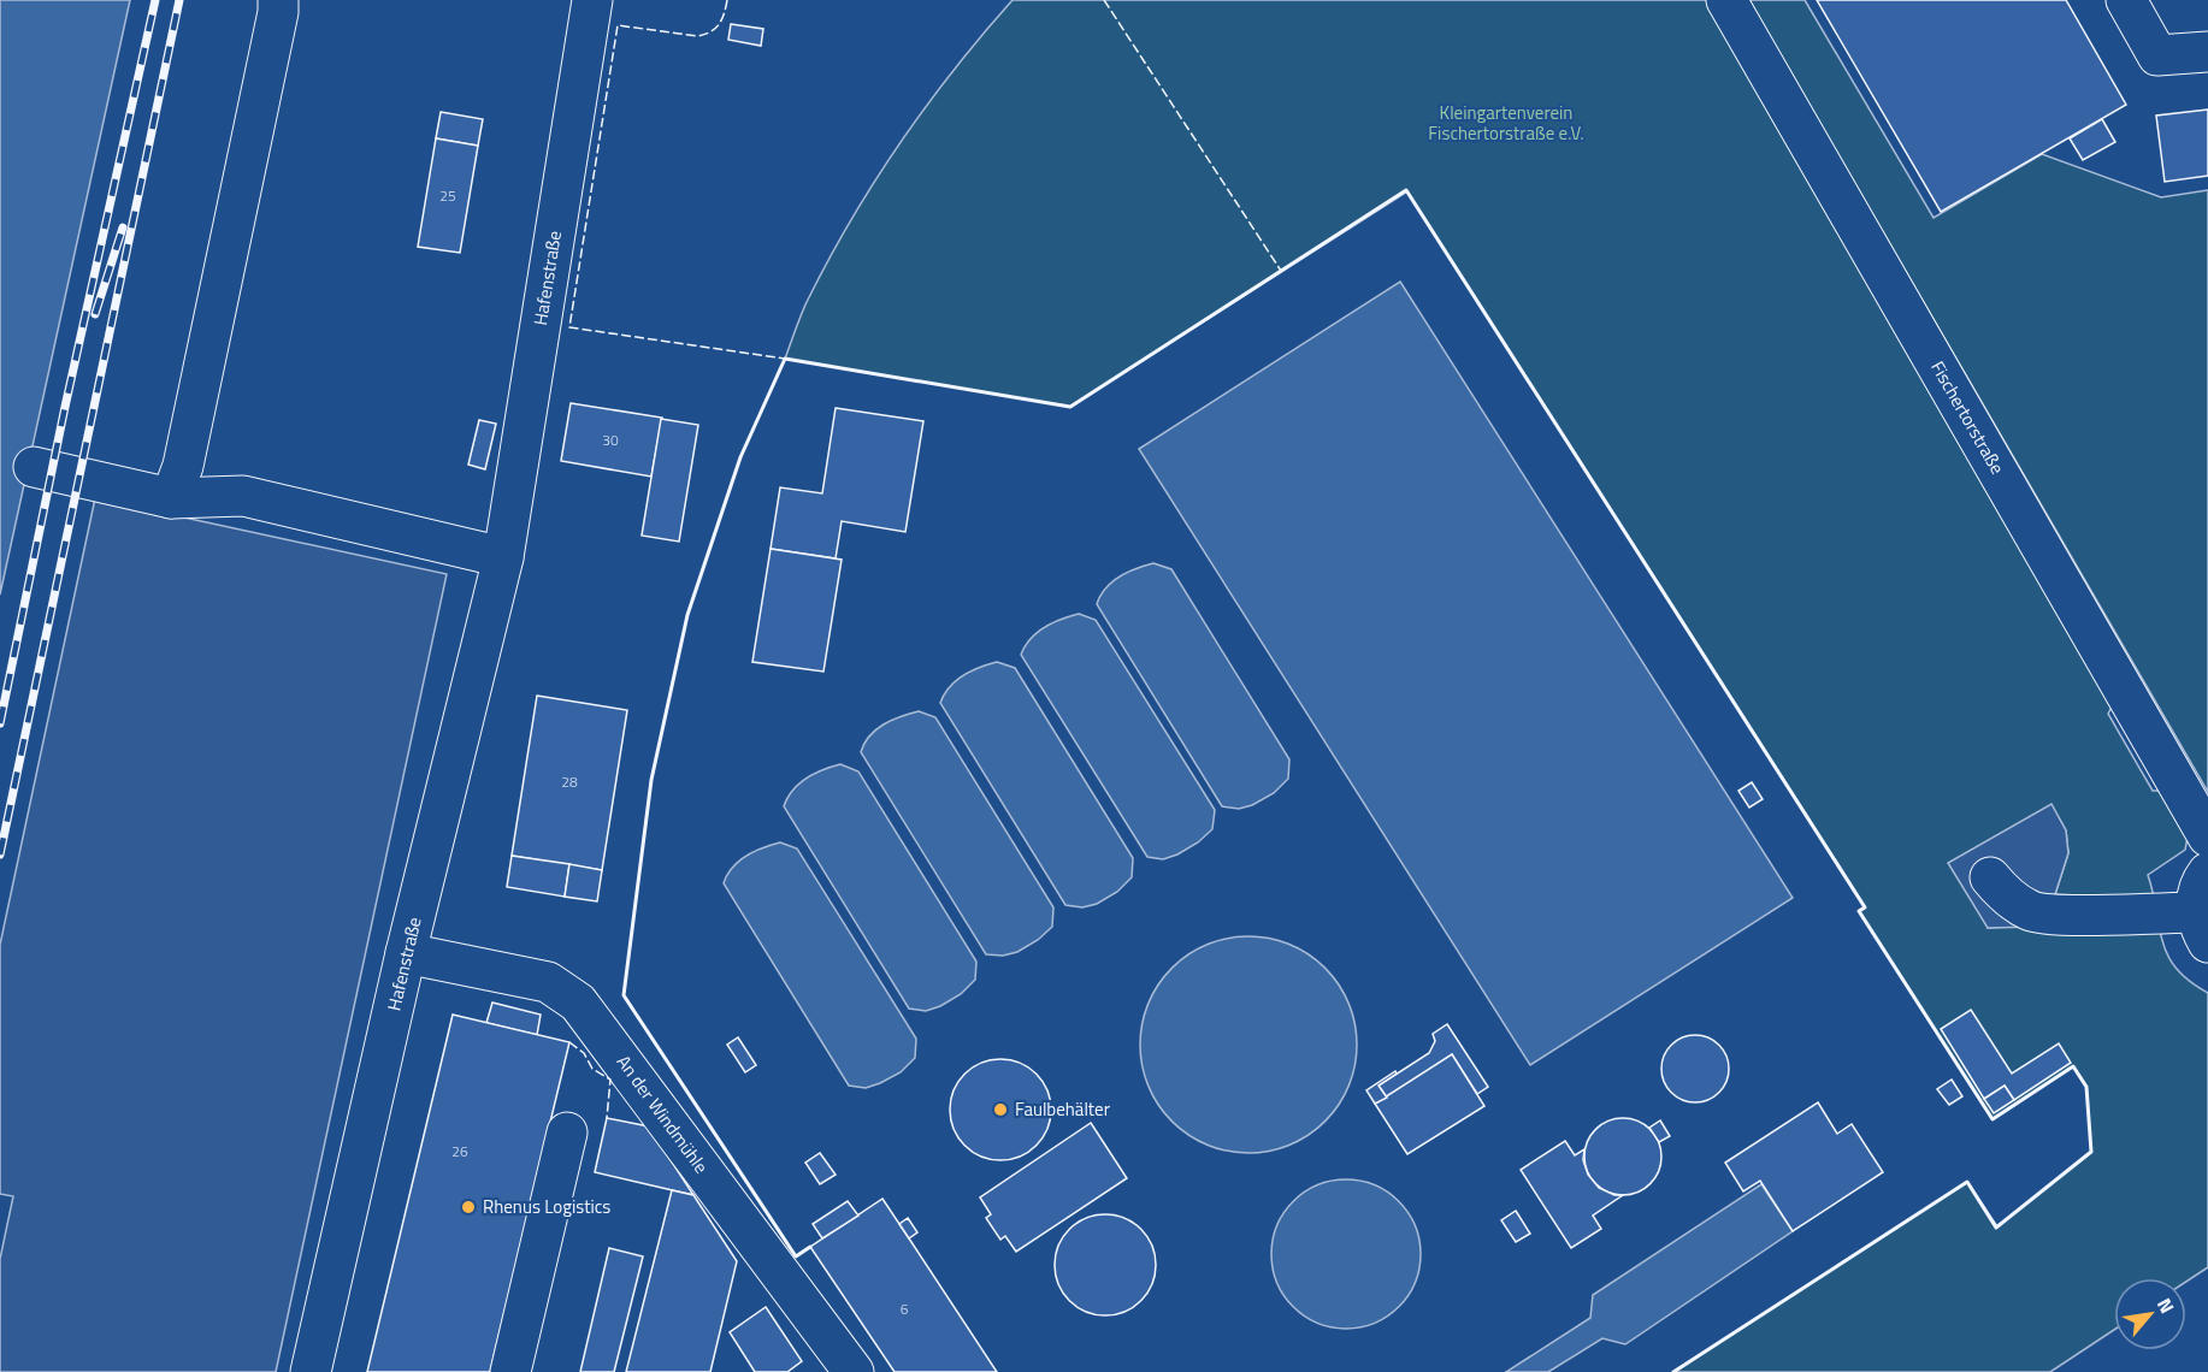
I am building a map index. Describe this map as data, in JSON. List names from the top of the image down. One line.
{"streets":{"street":["Hafenstraße","Fischertorstraße","An der Windmühle"]},"crossings":[["Hafenstraße","An der Windmühle"]],"parks":["Kleingartenverein Fischertorstraße e.V."],"places":["Faulbehälter","Rhenus Logistics"],"house_numbers":["25","30","28","26","6"],"north":"top right"}
